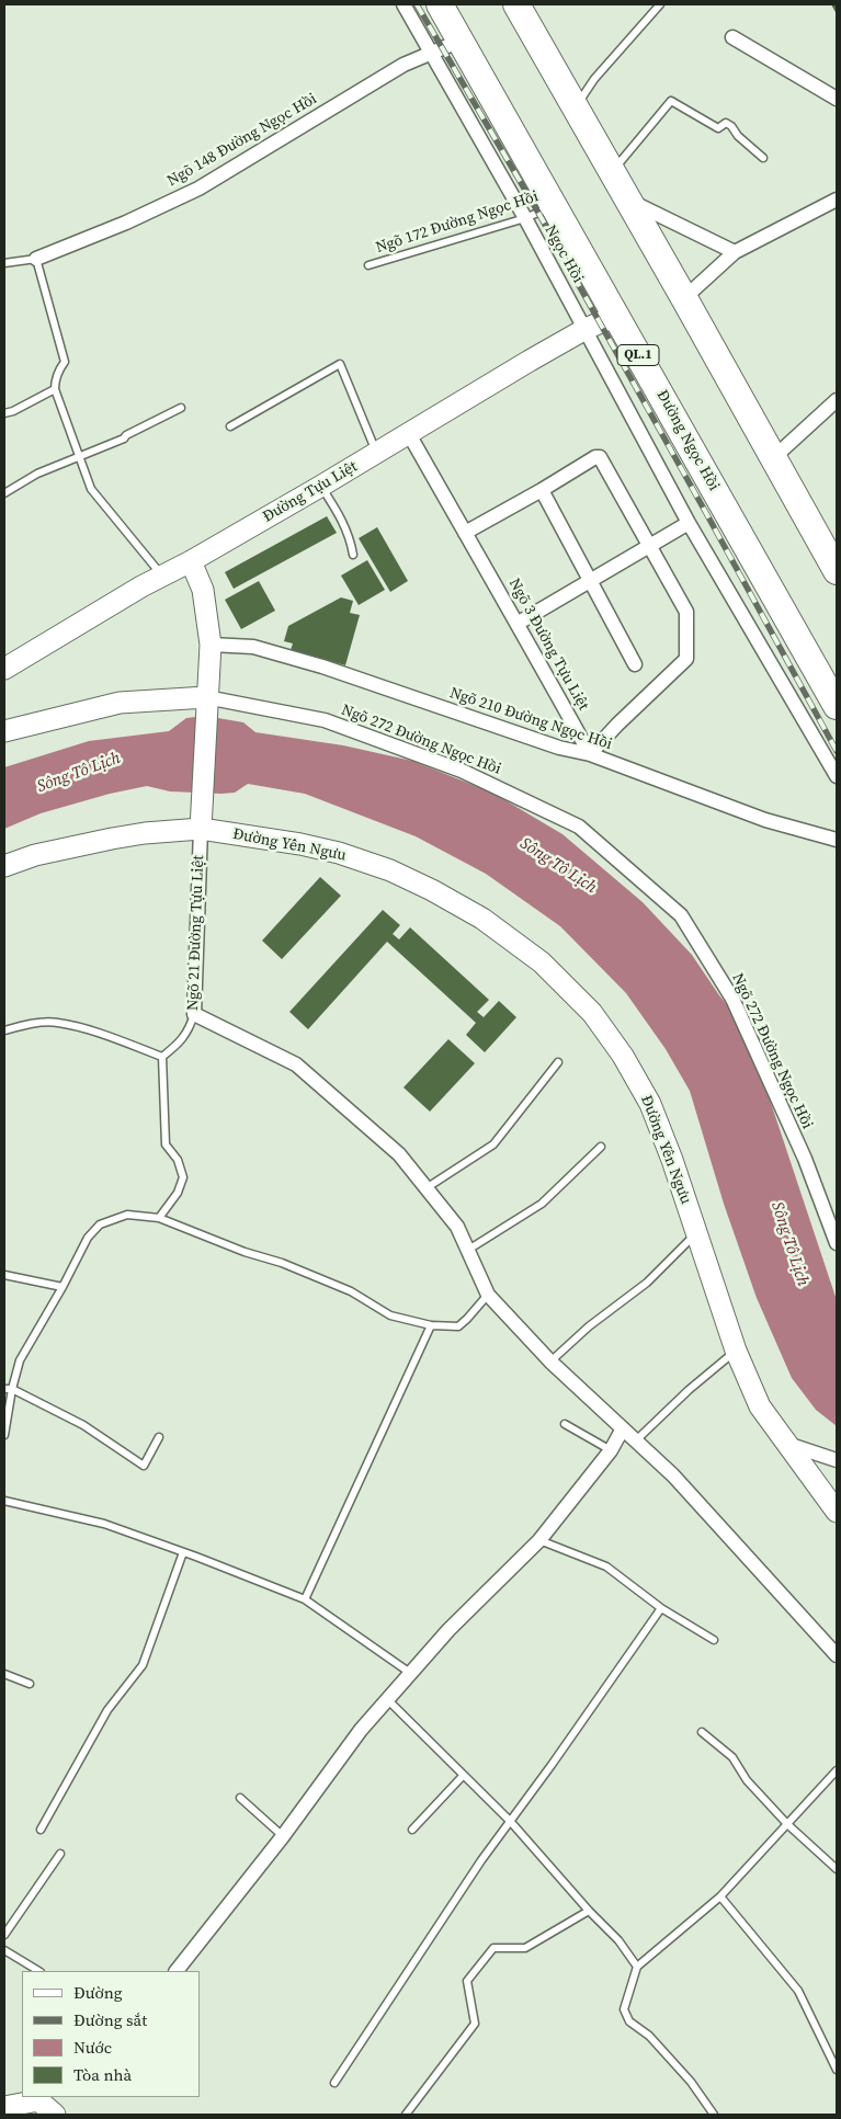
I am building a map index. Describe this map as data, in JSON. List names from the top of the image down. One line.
{"streets":{"highway":["QL.1","Đường Ngọc Hồi"],"street":["Ngõ 148 Đường Ngọc Hồi","Ngọc Hồi","Đường Tựu Liệt","Ngõ 3 Đường Tựu Liệt","Ngõ 210 Đường Ngọc Hồi","Ngõ 272 Đường Ngọc Hồi","Đường Yên Ngưu","Ngõ 21 Đường Tựu Liệt"],"lane":["Ngõ 172 Đường Ngọc Hồi"]},"crossings":[["Ngõ 148 Đường Ngọc Hồi","Ngọc Hồi"],["Ngõ 148 Đường Ngọc Hồi","Đường Ngọc Hồi"],["Ngõ 172 Đường Ngọc Hồi","Ngọc Hồi"],["Ngõ 172 Đường Ngọc Hồi","Đường Ngọc Hồi"],["Ngọc Hồi","Đường Tựu Liệt"],["Đường Ngọc Hồi","Đường Tựu Liệt"],["Đường Tựu Liệt","Ngõ 3 Đường Tựu Liệt"],["Ngõ 3 Đường Tựu Liệt","Ngõ 210 Đường Ngọc Hồi"],["Đường Yên Ngưu","Ngõ 21 Đường Tựu Liệt"]],"water":["Sông Tô Lịch"],"legend":["Đường","Đường sắt","Nước","Tòa nhà"]}
